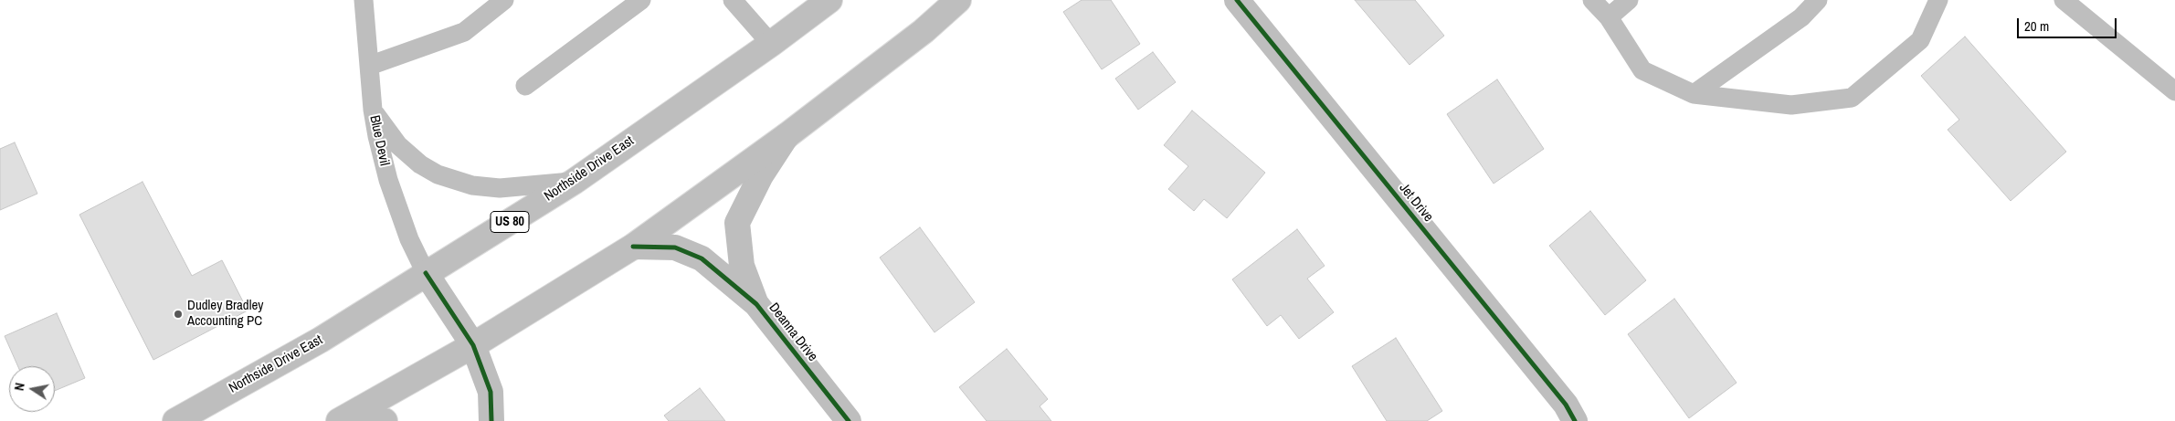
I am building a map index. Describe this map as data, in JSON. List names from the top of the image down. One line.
{"streets":{"main road":["Northside Drive East","Jet Drive","US 80","Deanna Drive"],"lane":["Blue Devil"]},"crossings":[["Blue Devil","Northside Drive East"]],"places":["Dudley Bradley Accounting PC"],"scale_bar":"20 m","north":"left"}
